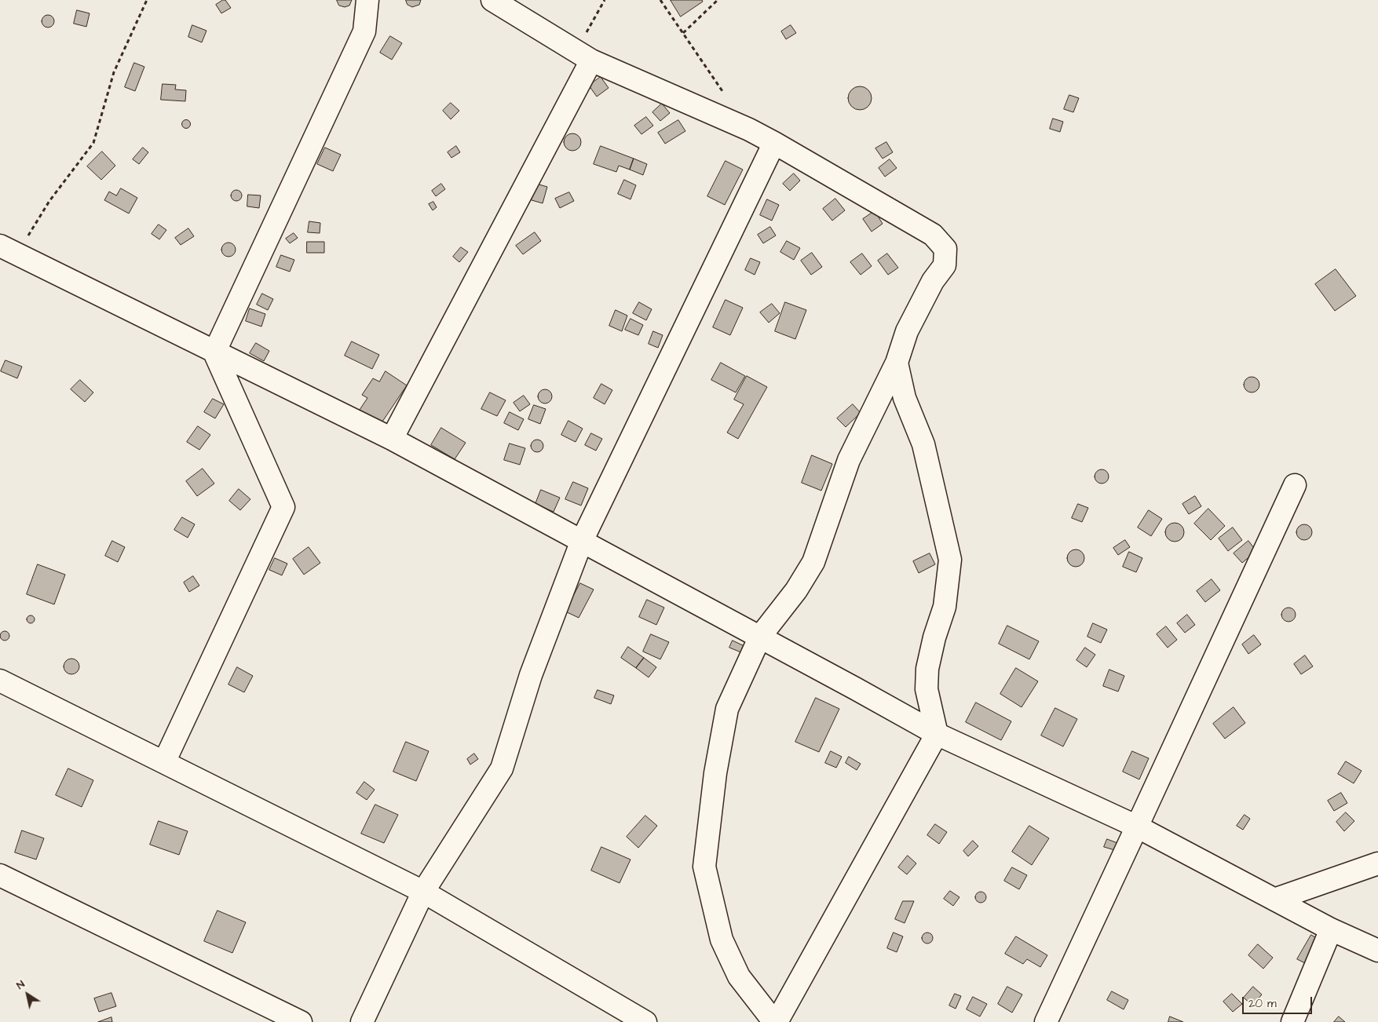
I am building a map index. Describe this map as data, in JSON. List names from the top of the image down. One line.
{"scale_bar":"20 m","north":"top left"}
